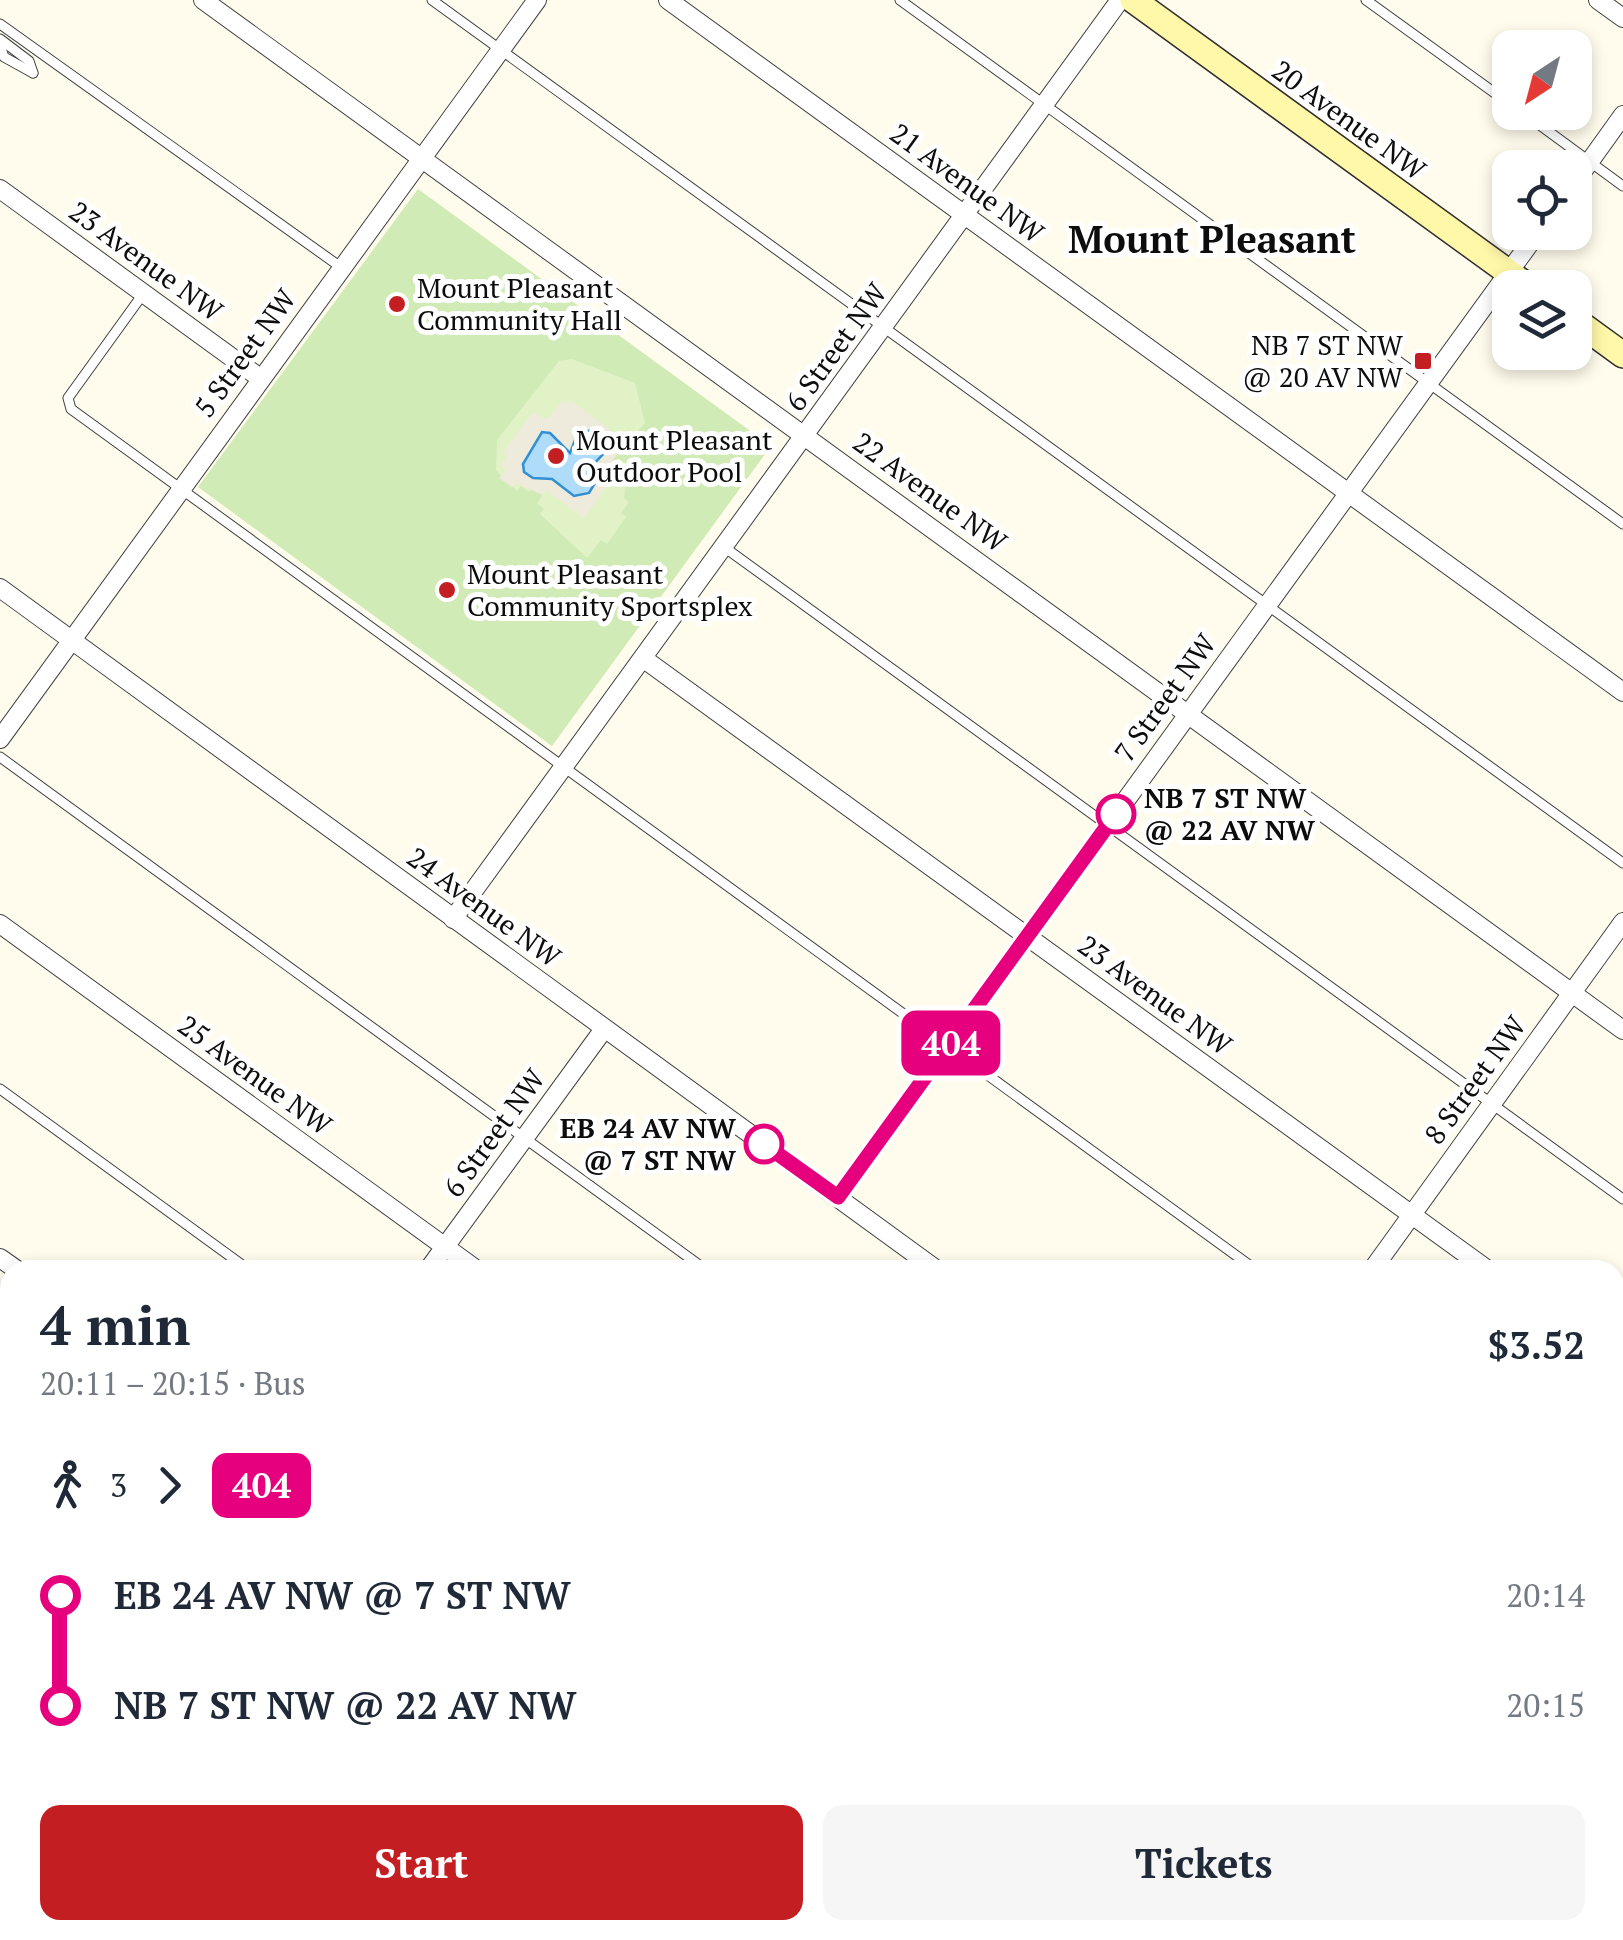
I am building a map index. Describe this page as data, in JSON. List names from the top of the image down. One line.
{"streets":{"street":["20 Avenue NW","21 Avenue NW","23 Avenue NW","6 Street NW","5 Street NW","22 Avenue NW","7 Street NW","24 Avenue NW","25 Avenue NW","8 Street NW"]},"crossings":[["21 Avenue NW","6 Street NW"],["21 Avenue NW","7 Street NW"],["23 Avenue NW","6 Street NW"],["23 Avenue NW","5 Street NW"],["23 Avenue NW","7 Street NW"],["23 Avenue NW","8 Street NW"],["6 Street NW","22 Avenue NW"],["6 Street NW","24 Avenue NW"],["6 Street NW","25 Avenue NW"],["5 Street NW","22 Avenue NW"],["5 Street NW","24 Avenue NW"],["22 Avenue NW","7 Street NW"],["22 Avenue NW","8 Street NW"],["7 Street NW","24 Avenue NW"]],"districts":["Mount Pleasant"],"places":{"other":["Mount Pleasant Community Hall","Mount Pleasant Outdoor Pool","Mount Pleasant Community Sportsplex","NB 7 ST NW @ 22 AV NW","EB 24 AV NW @ 7 ST NW"],"transit":["NB 7 ST NW @ 20 AV NW"]},"lines":["bus line 404"],"north":"bottom left","page":{"on_map":"404","heading":["4 min","20:11 – 20:15 · Bus","$3.52"],"legs":["3","404"],"list":[{"name":"EB 24 AV NW @ 7 ST NW","value":"20:14"},{"name":"NB 7 ST NW @ 22 AV NW","value":"20:15"}],"buttons":["Start","Tickets"]}}
